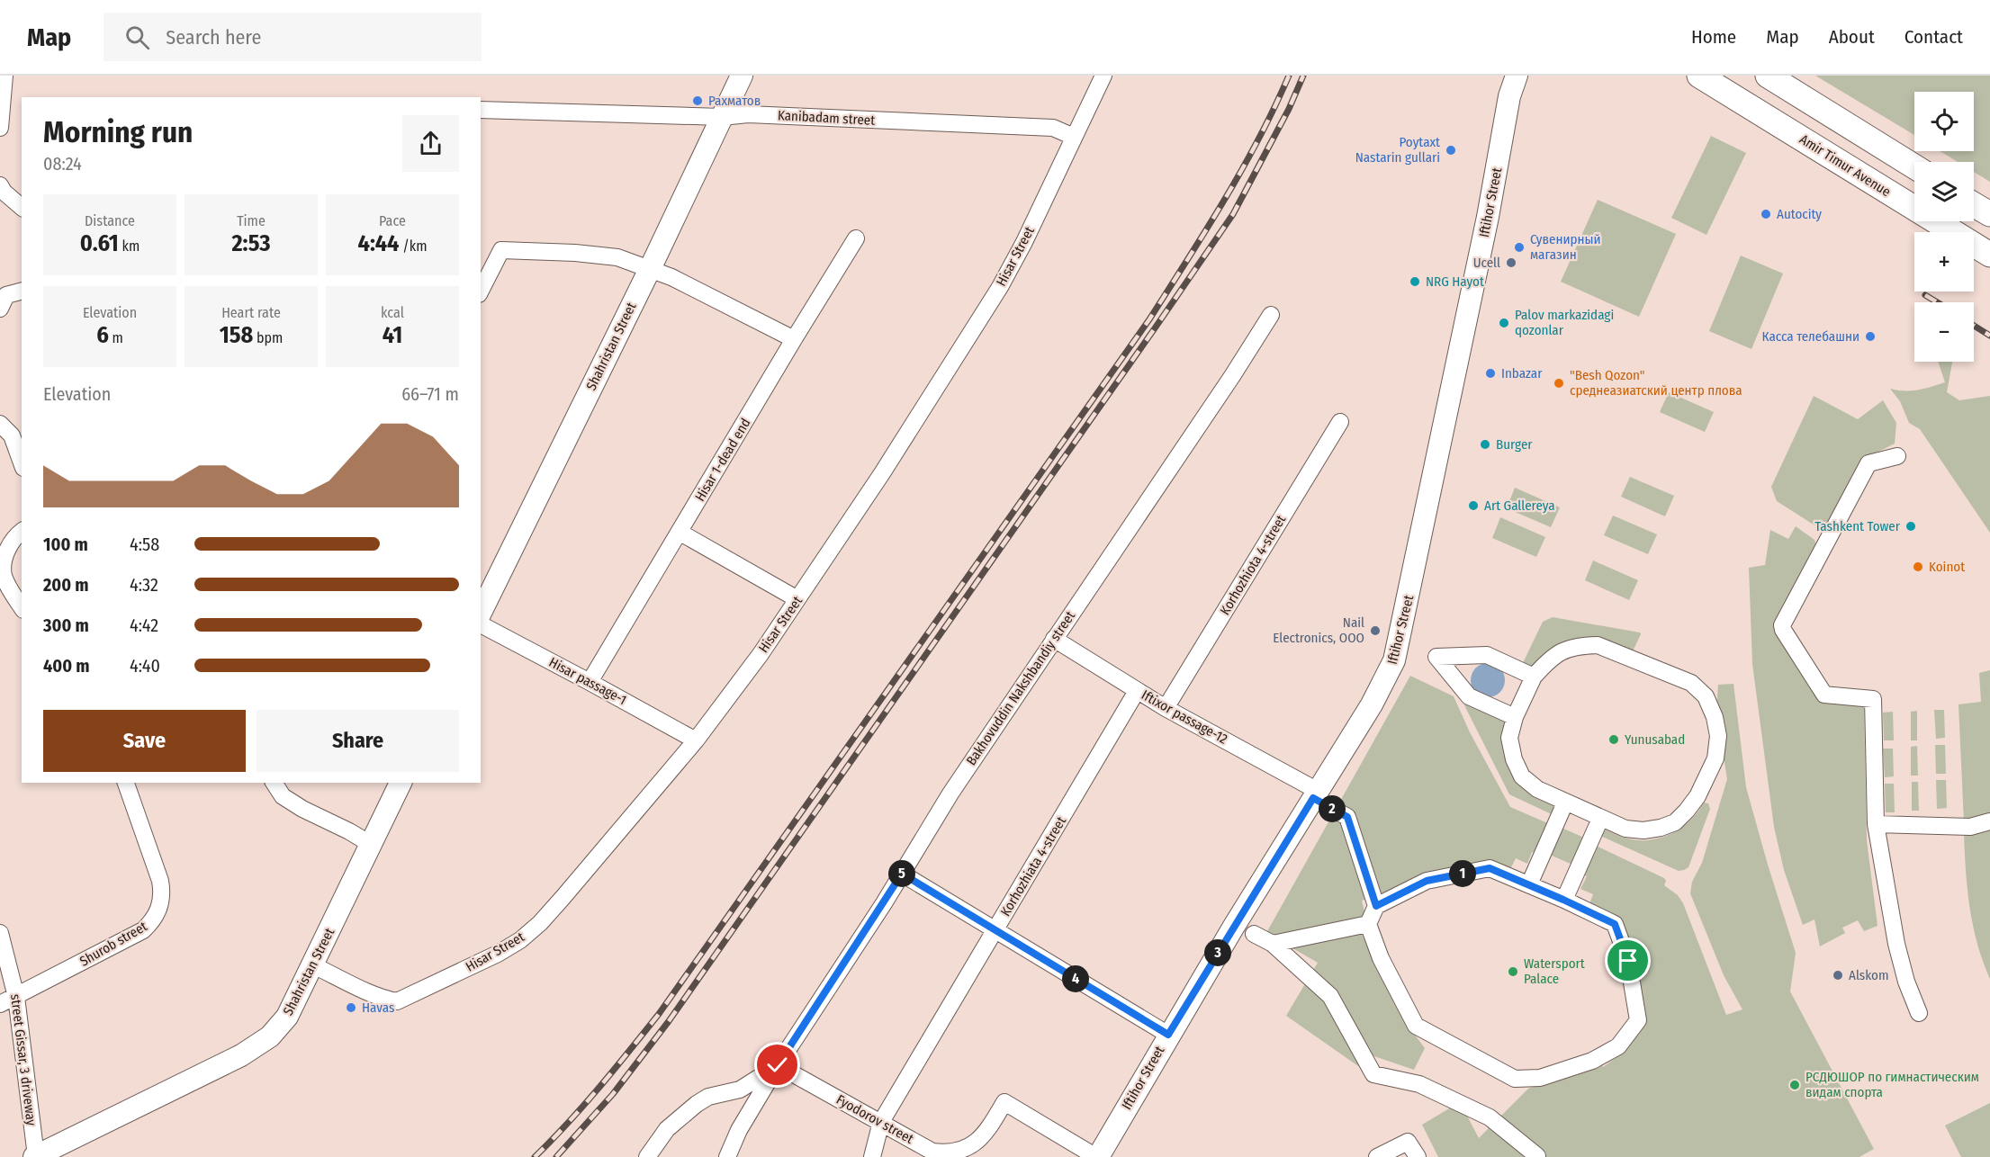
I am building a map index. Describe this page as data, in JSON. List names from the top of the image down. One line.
{"streets":{"main road":["Amir Timur Avenue","Iftihor Street","Shahristan Street"],"street":["Kanibadam street","Hisar Street","Hisar 1-dead end","Korhozhiota 4-street","Hisar passage-1","Bakhovuddin Nakshbandiy street","Iftixor passage-12","Korhozhiаta 4-street","Shurob street","street Gissar, 3 driveway","Fyodorov street"]},"crossings":[["Kanibadam street","Hisar Street"],["Kanibadam street","Shahristan Street"],["Iftihor Street","Iftixor passage-12"],["Iftihor Street","Fyodorov street"],["Hisar Street","Shahristan Street"],["Hisar Street","Hisar passage-1"],["Shahristan Street","street Gissar, 3 driveway"],["Hisar 1-dead end","Hisar passage-1"],["Korhozhiota 4-street","Iftixor passage-12"],["Bakhovuddin Nakshbandiy street","Iftixor passage-12"],["Bakhovuddin Nakshbandiy street","Fyodorov street"],["Iftixor passage-12","Korhozhiаta 4-street"],["Korhozhiаta 4-street","Fyodorov street"],["Shurob street","street Gissar, 3 driveway"]],"places":["Рахматов","Poytaxt Nastarin gullari","Autocity","Сувенирный магазин","Ucell","NRG Hayot","Palov markazidagi qozonlar","Касса телебашни","Inbazar","\"Besh Qozon\" среднеазиатский центр плова","Burger","Art Gallereya","Tashkent Tower","Koinot","Nail Electronics, ООО","Yunusabad","Watersport Palace","Alskom","Havas","РСДЮШОР по гимнастическим видам спорта"],"page":{"header":"Map","search":"Search here","nav":["Home","Map","About","Contact"],"map_buttons":["+","−"],"heading":["Morning run","08:24"],"stats":[["Distance","0.61 km"],["Time","2:53"],["Pace","4:44 /km"],["Elevation","6 m"],["Heart rate","158 bpm"],["kcal","41"]],"chart":["Elevation","66–71 m"],"list":[{"name":"100 m","note":"4:58"},{"name":"200 m","note":"4:32"},{"name":"300 m","note":"4:42"},{"name":"400 m","note":"4:40"}],"buttons":["Save","Share"],"pins":["2","1","5","3","4"]}}
